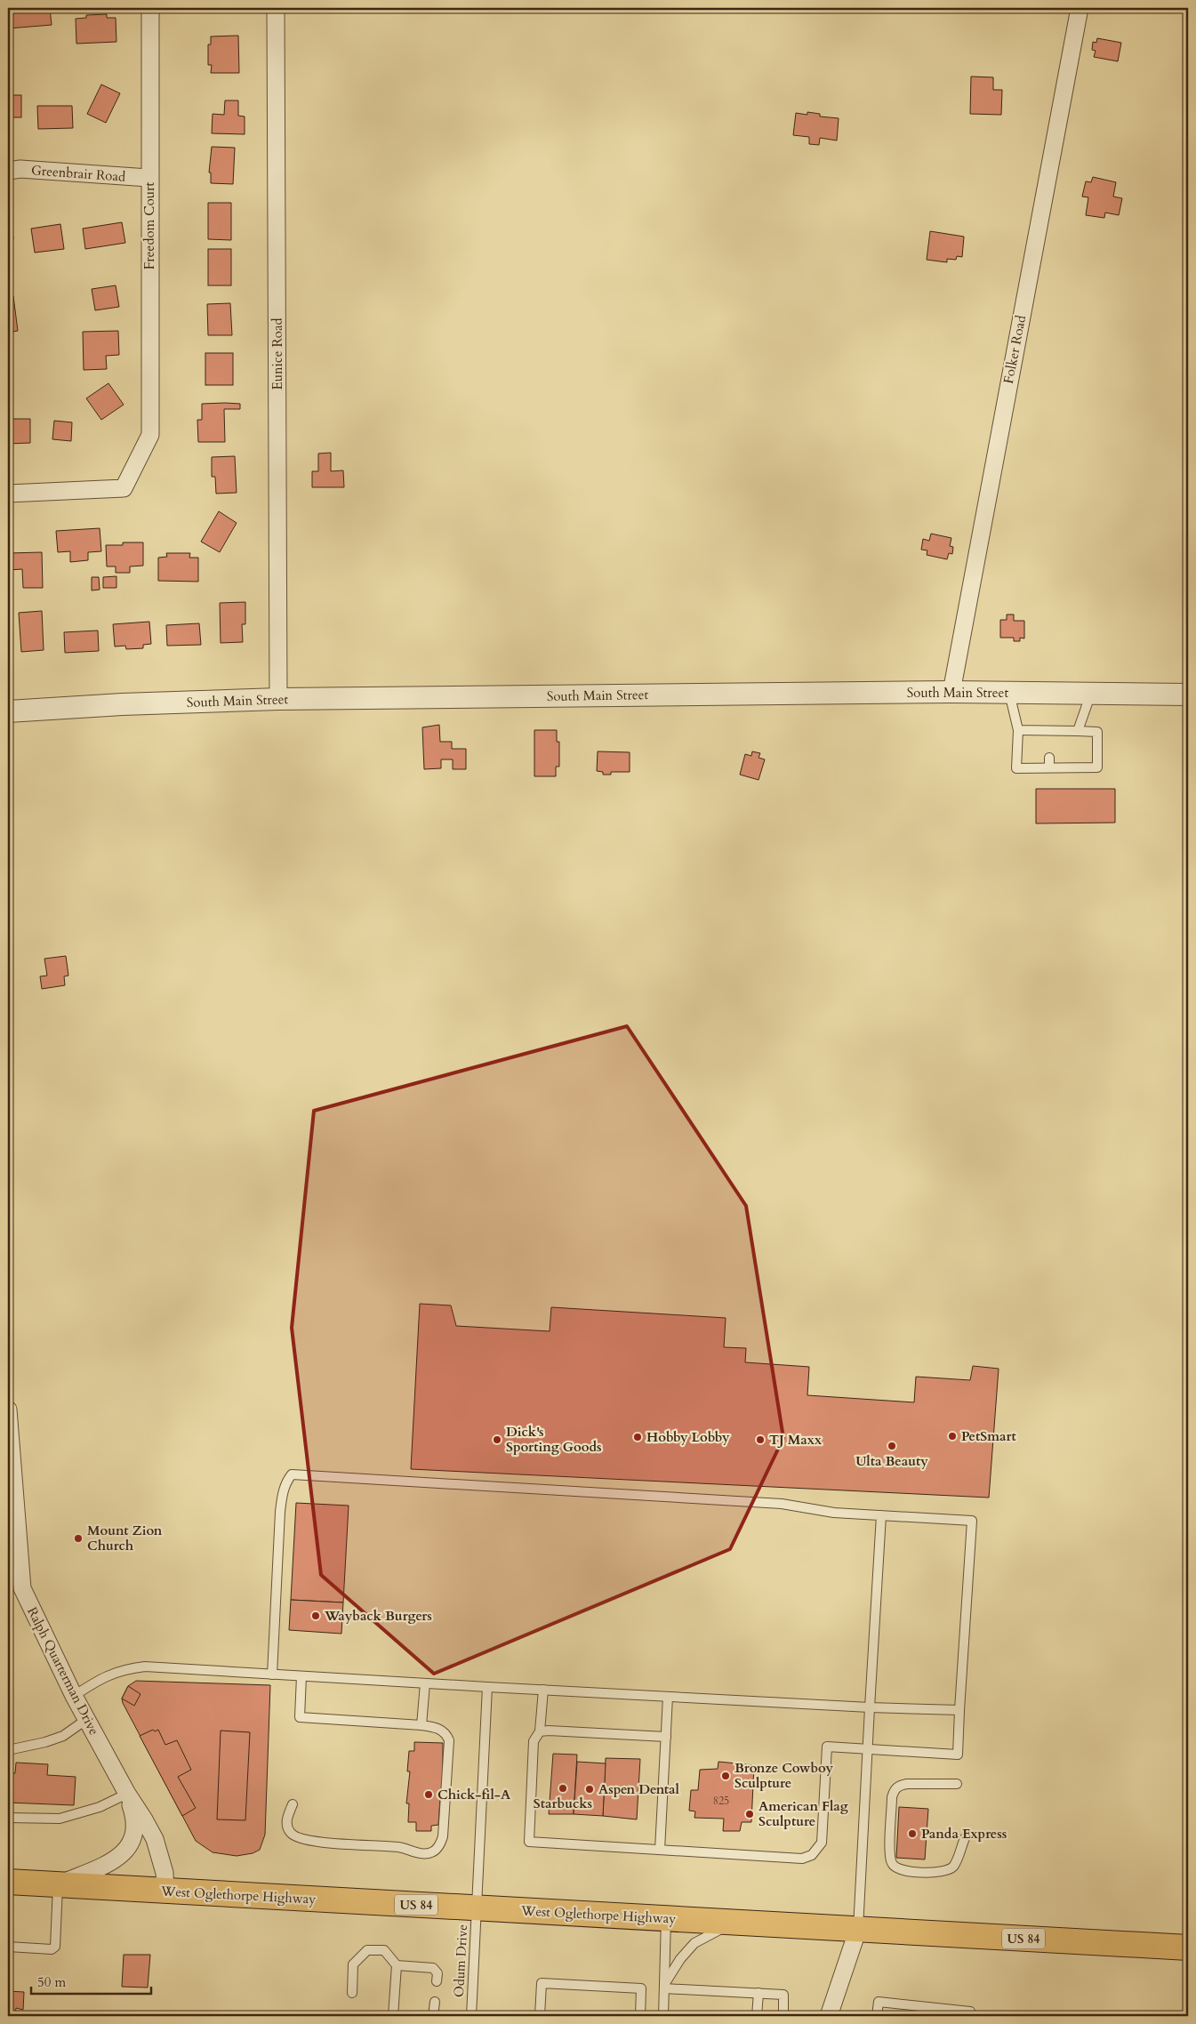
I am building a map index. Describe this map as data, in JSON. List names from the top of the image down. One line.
{"streets":{"highway":["West Oglethorpe Highway","US 84"],"street":["Greenbrair Road","Freedom Court","Folker Road","Eunice Road","South Main Street","Ralph Quarterman Drive"],"lane":["Odum Drive"]},"crossings":[["Greenbrair Road","Freedom Court"],["Folker Road","South Main Street"],["Eunice Road","South Main Street"],["Ralph Quarterman Drive","West Oglethorpe Highway"],["West Oglethorpe Highway","Odum Drive"]],"places":["PetSmart","Hobby Lobby","Dick's Sporting Goods","TJ Maxx","Ulta Beauty","Mount Zion Church","Wayback Burgers","Bronze Cowboy Sculpture","Starbucks","Aspen Dental","Chick-fil-A","American Flag Sculpture","Panda Express"],"house_numbers":["825"],"scale_bar":"50 m"}
